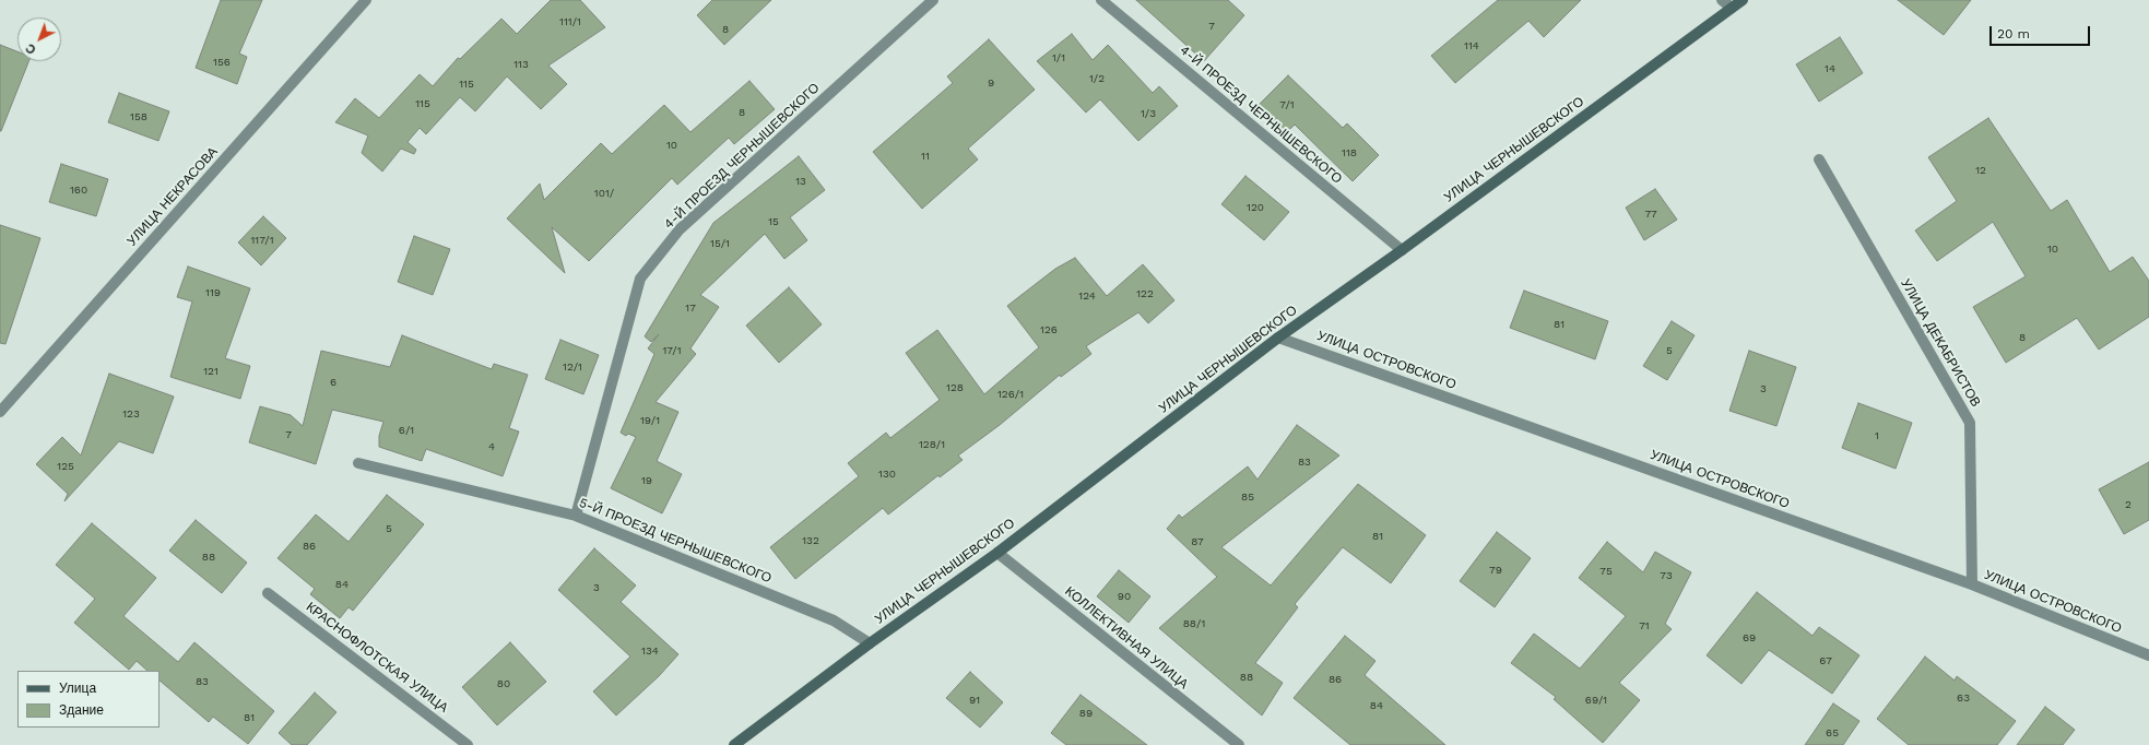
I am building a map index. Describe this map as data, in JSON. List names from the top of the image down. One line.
{"streets":{"street":["4-Й ПРОЕЗД ЧЕРНЫШЕВСКОГО","УЛИЦА ЧЕРНЫШЕВСКОГО","УЛИЦА НЕКРАСОВА","УЛИЦА ДЕКАБРИСТОВ","УЛИЦА ОСТРОВСКОГО","5-Й ПРОЕЗД ЧЕРНЫШЕВСКОГО","КОЛЛЕКТИВНАЯ УЛИЦА","КРАСНОФЛОТСКАЯ УЛИЦА"]},"crossings":[["4-Й ПРОЕЗД ЧЕРНЫШЕВСКОГО","УЛИЦА ЧЕРНЫШЕВСКОГО"],["4-Й ПРОЕЗД ЧЕРНЫШЕВСКОГО","5-Й ПРОЕЗД ЧЕРНЫШЕВСКОГО"],["УЛИЦА ЧЕРНЫШЕВСКОГО","УЛИЦА ОСТРОВСКОГО"],["УЛИЦА ЧЕРНЫШЕВСКОГО","5-Й ПРОЕЗД ЧЕРНЫШЕВСКОГО"],["УЛИЦА ЧЕРНЫШЕВСКОГО","КОЛЛЕКТИВНАЯ УЛИЦА"],["УЛИЦА ДЕКАБРИСТОВ","УЛИЦА ОСТРОВСКОГО"]],"house_numbers":["111/1","7","8","114","1/1","156","113","14","1/2","9","115","115","7/1","8","1/3","158","10","118","11","12","13","160","101/","120","77","15","117/1","15/1","10","119","122","124","17","81","126","8","17/1","5","12/1","121","6","128","3","126/1","123","19/1","6/1","7","1","128/1","4","83","125","130","19","85","2","5","81","132","87","86","88","79","75","73","84","3","90","88/1","71","69","134","67","88","86","83","80","63","91","69/1","84","89","81","65"],"legend":["Улица","Здание"],"scale_bar":"20 m","north":"bottom left"}
